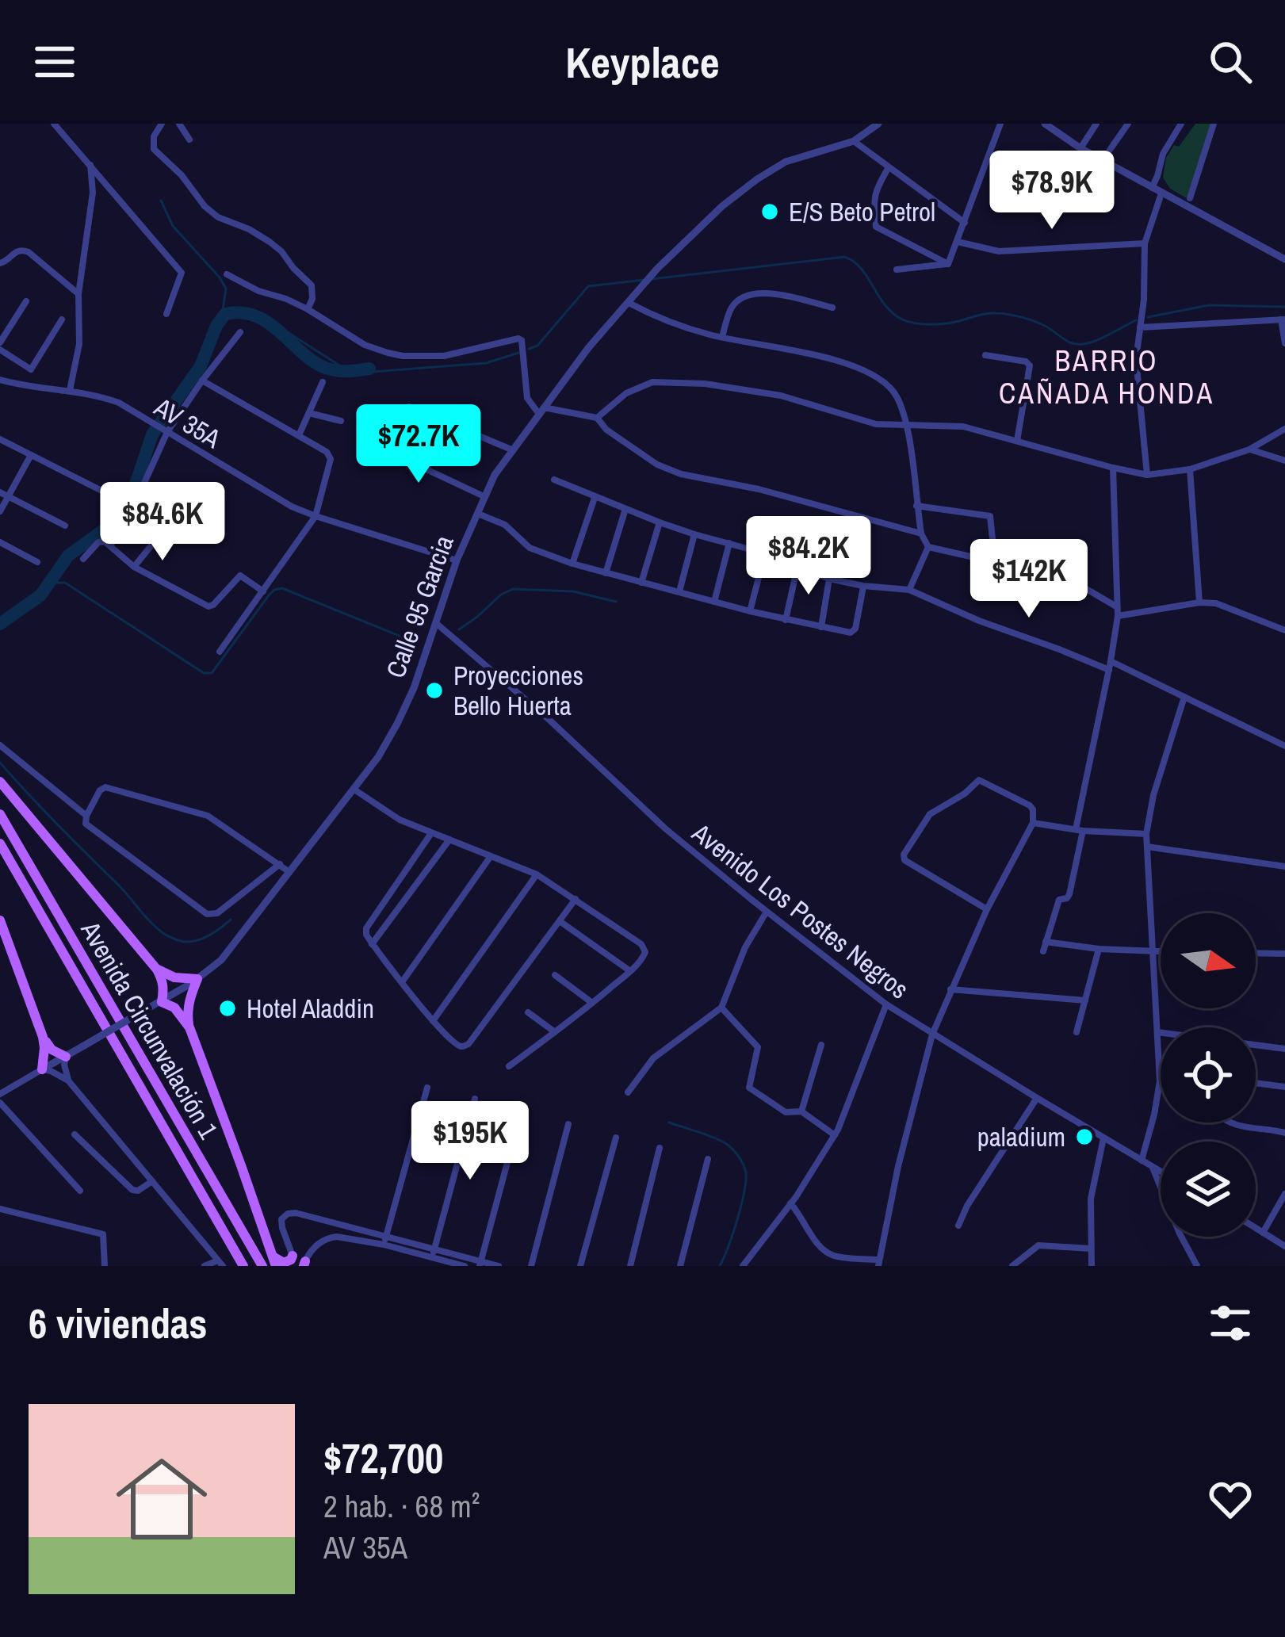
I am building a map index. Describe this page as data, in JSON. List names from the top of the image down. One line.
{"streets":{"main road":["Avenida Circunvalación 1"],"street":["AV 35A","Calle 95 Garcia","Avenido Los Postes Negros"]},"crossings":[["AV 35A","Calle 95 Garcia"],["Calle 95 Garcia","Avenido Los Postes Negros"]],"districts":["BARRIO CAÑADA HONDA"],"places":["E/S Beto Petrol","Proyecciones Bello Huerta","Hotel Aladdin","paladium"],"north":"right","page":{"header":"Keyplace","price":["$78.9K","$72.7K","$84.6K","$84.2K","$142K","$195K"],"heading":"6 viviendas","list":[{"name":"$72,700","note":"2 hab. · 68 m² · AV 35A"}]}}
